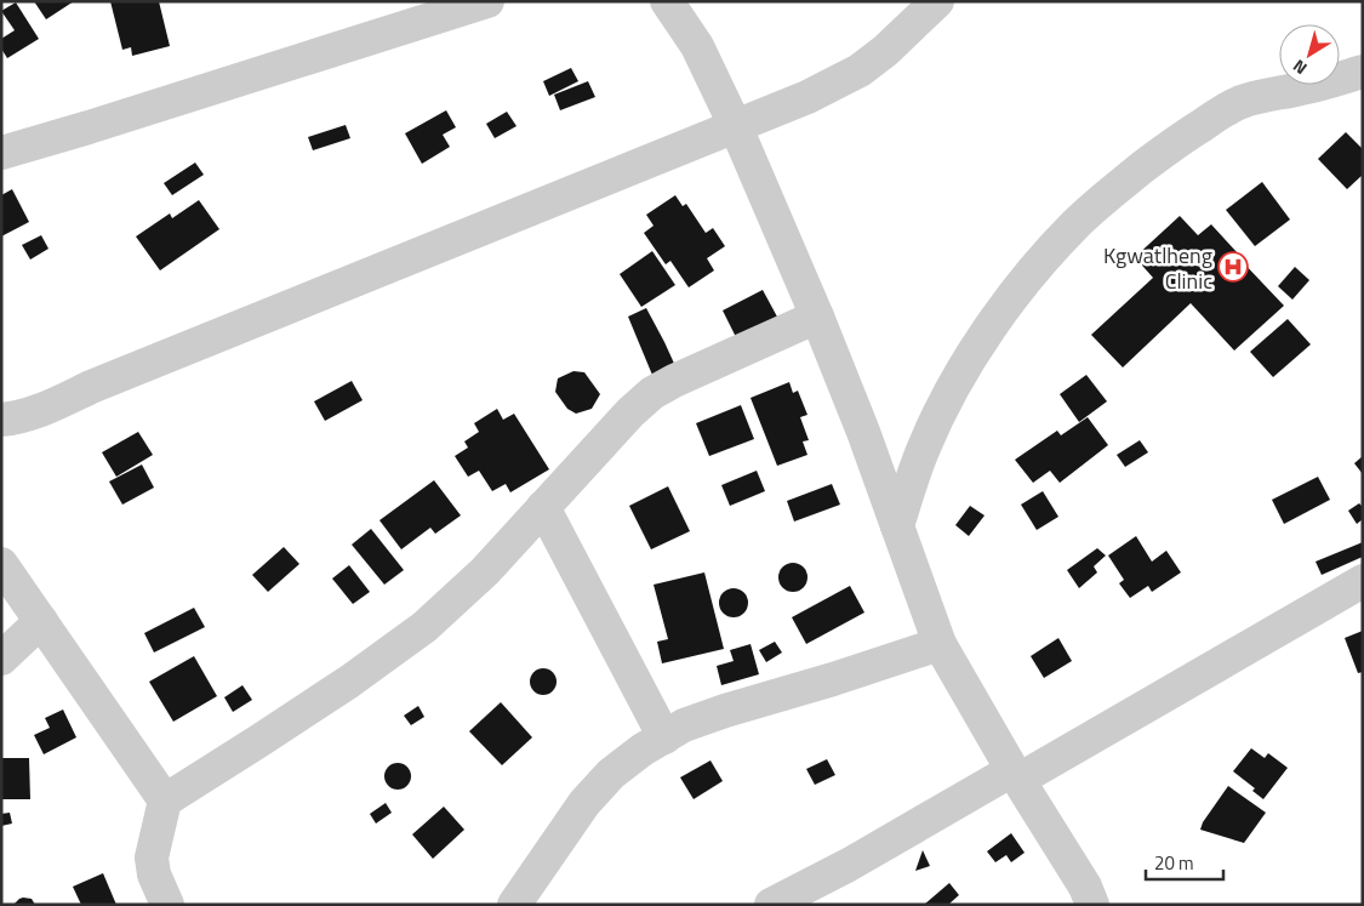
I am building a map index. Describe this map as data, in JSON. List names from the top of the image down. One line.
{"places":{"hospital":["Kgwatlheng Clinic"]},"scale_bar":"20 m","north":"bottom left"}
